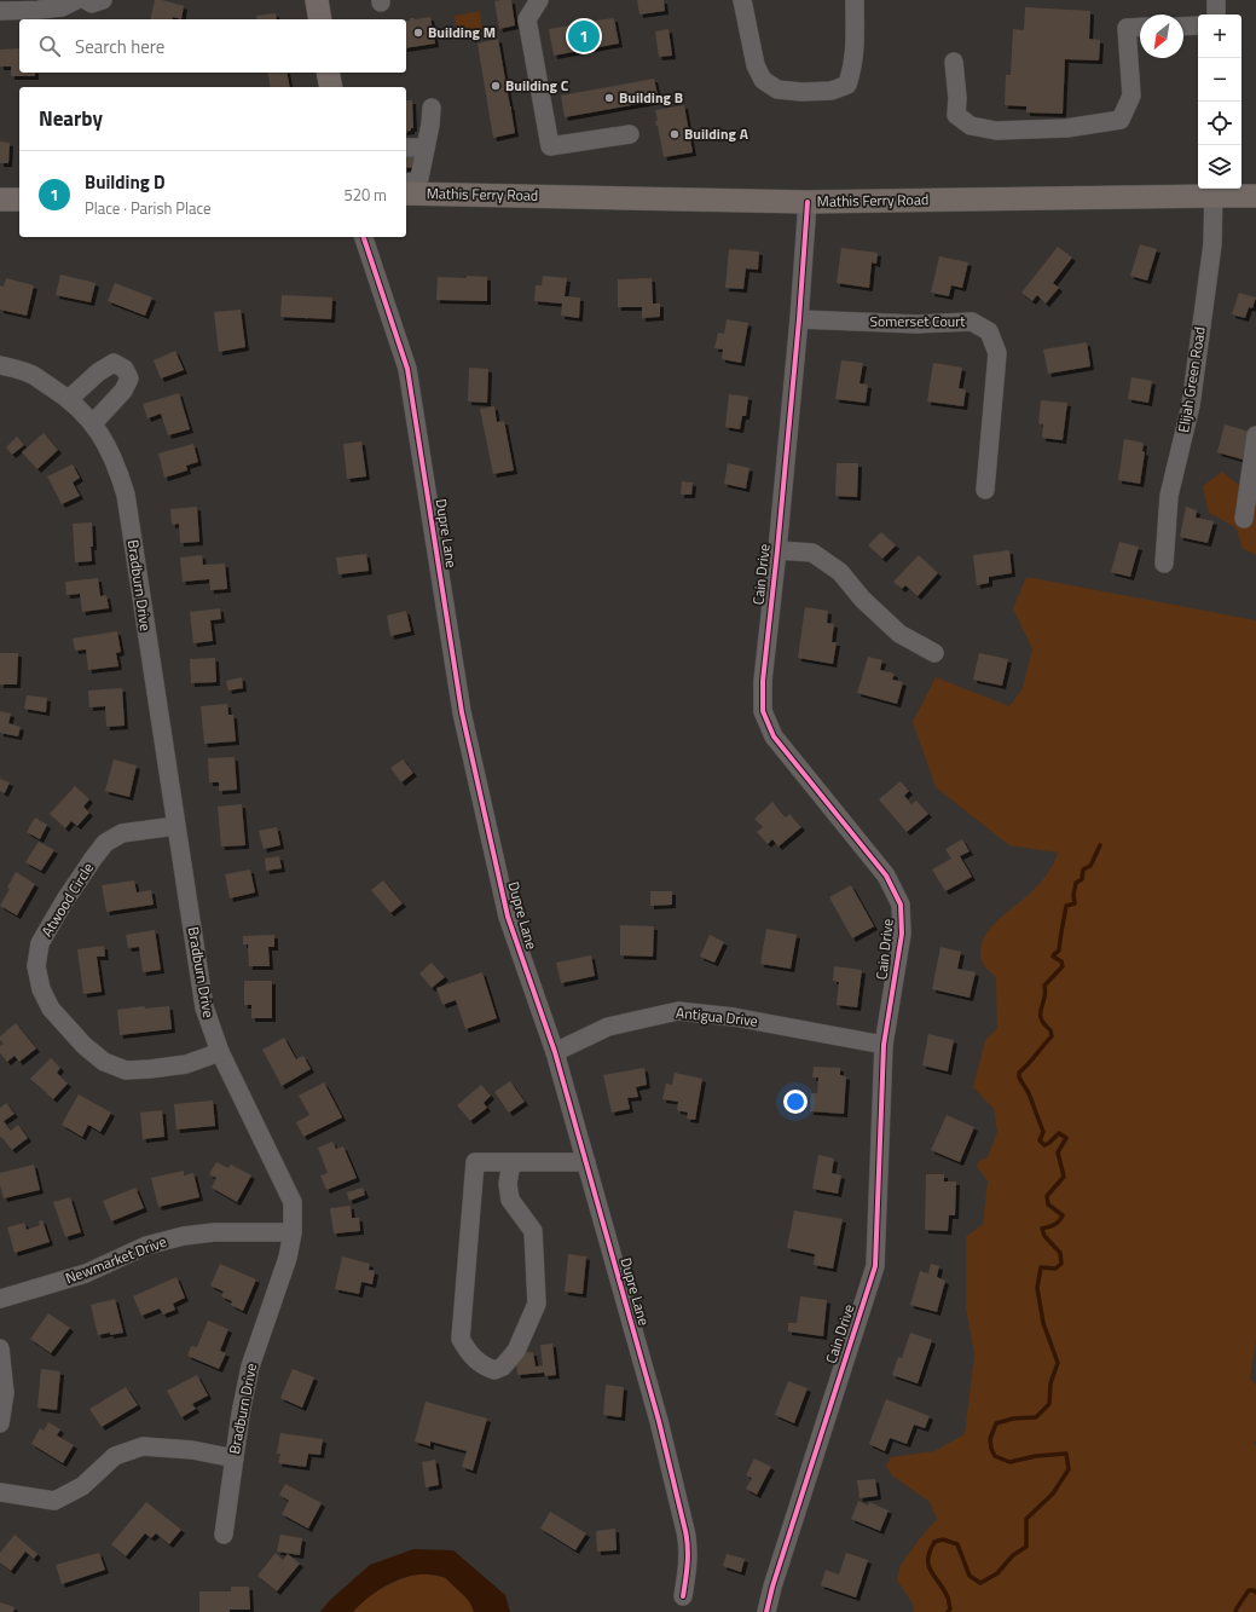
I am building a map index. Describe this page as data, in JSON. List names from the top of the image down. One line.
{"streets":{"main road":["Mathis Ferry Road"],"street":["Somerset Court","Elijah Green Road","Dupre Lane","Cain Drive","Bradburn Drive","Atwood Circle","Antigua Drive","Newmarket Drive"]},"crossings":[["Mathis Ferry Road","Elijah Green Road"],["Mathis Ferry Road","Cain Drive"],["Somerset Court","Cain Drive"],["Dupre Lane","Antigua Drive"],["Cain Drive","Antigua Drive"],["Bradburn Drive","Atwood Circle"],["Bradburn Drive","Newmarket Drive"]],"places":["Building M","Building C","Building B","Building A"],"north":"bottom left","page":{"map_buttons":["+","−"],"pins":"1","search":"Search here","heading":"Nearby","list":[{"mark":"1","name":"Building D","note":"Place · Parish Place","value":"520 m"}]}}
